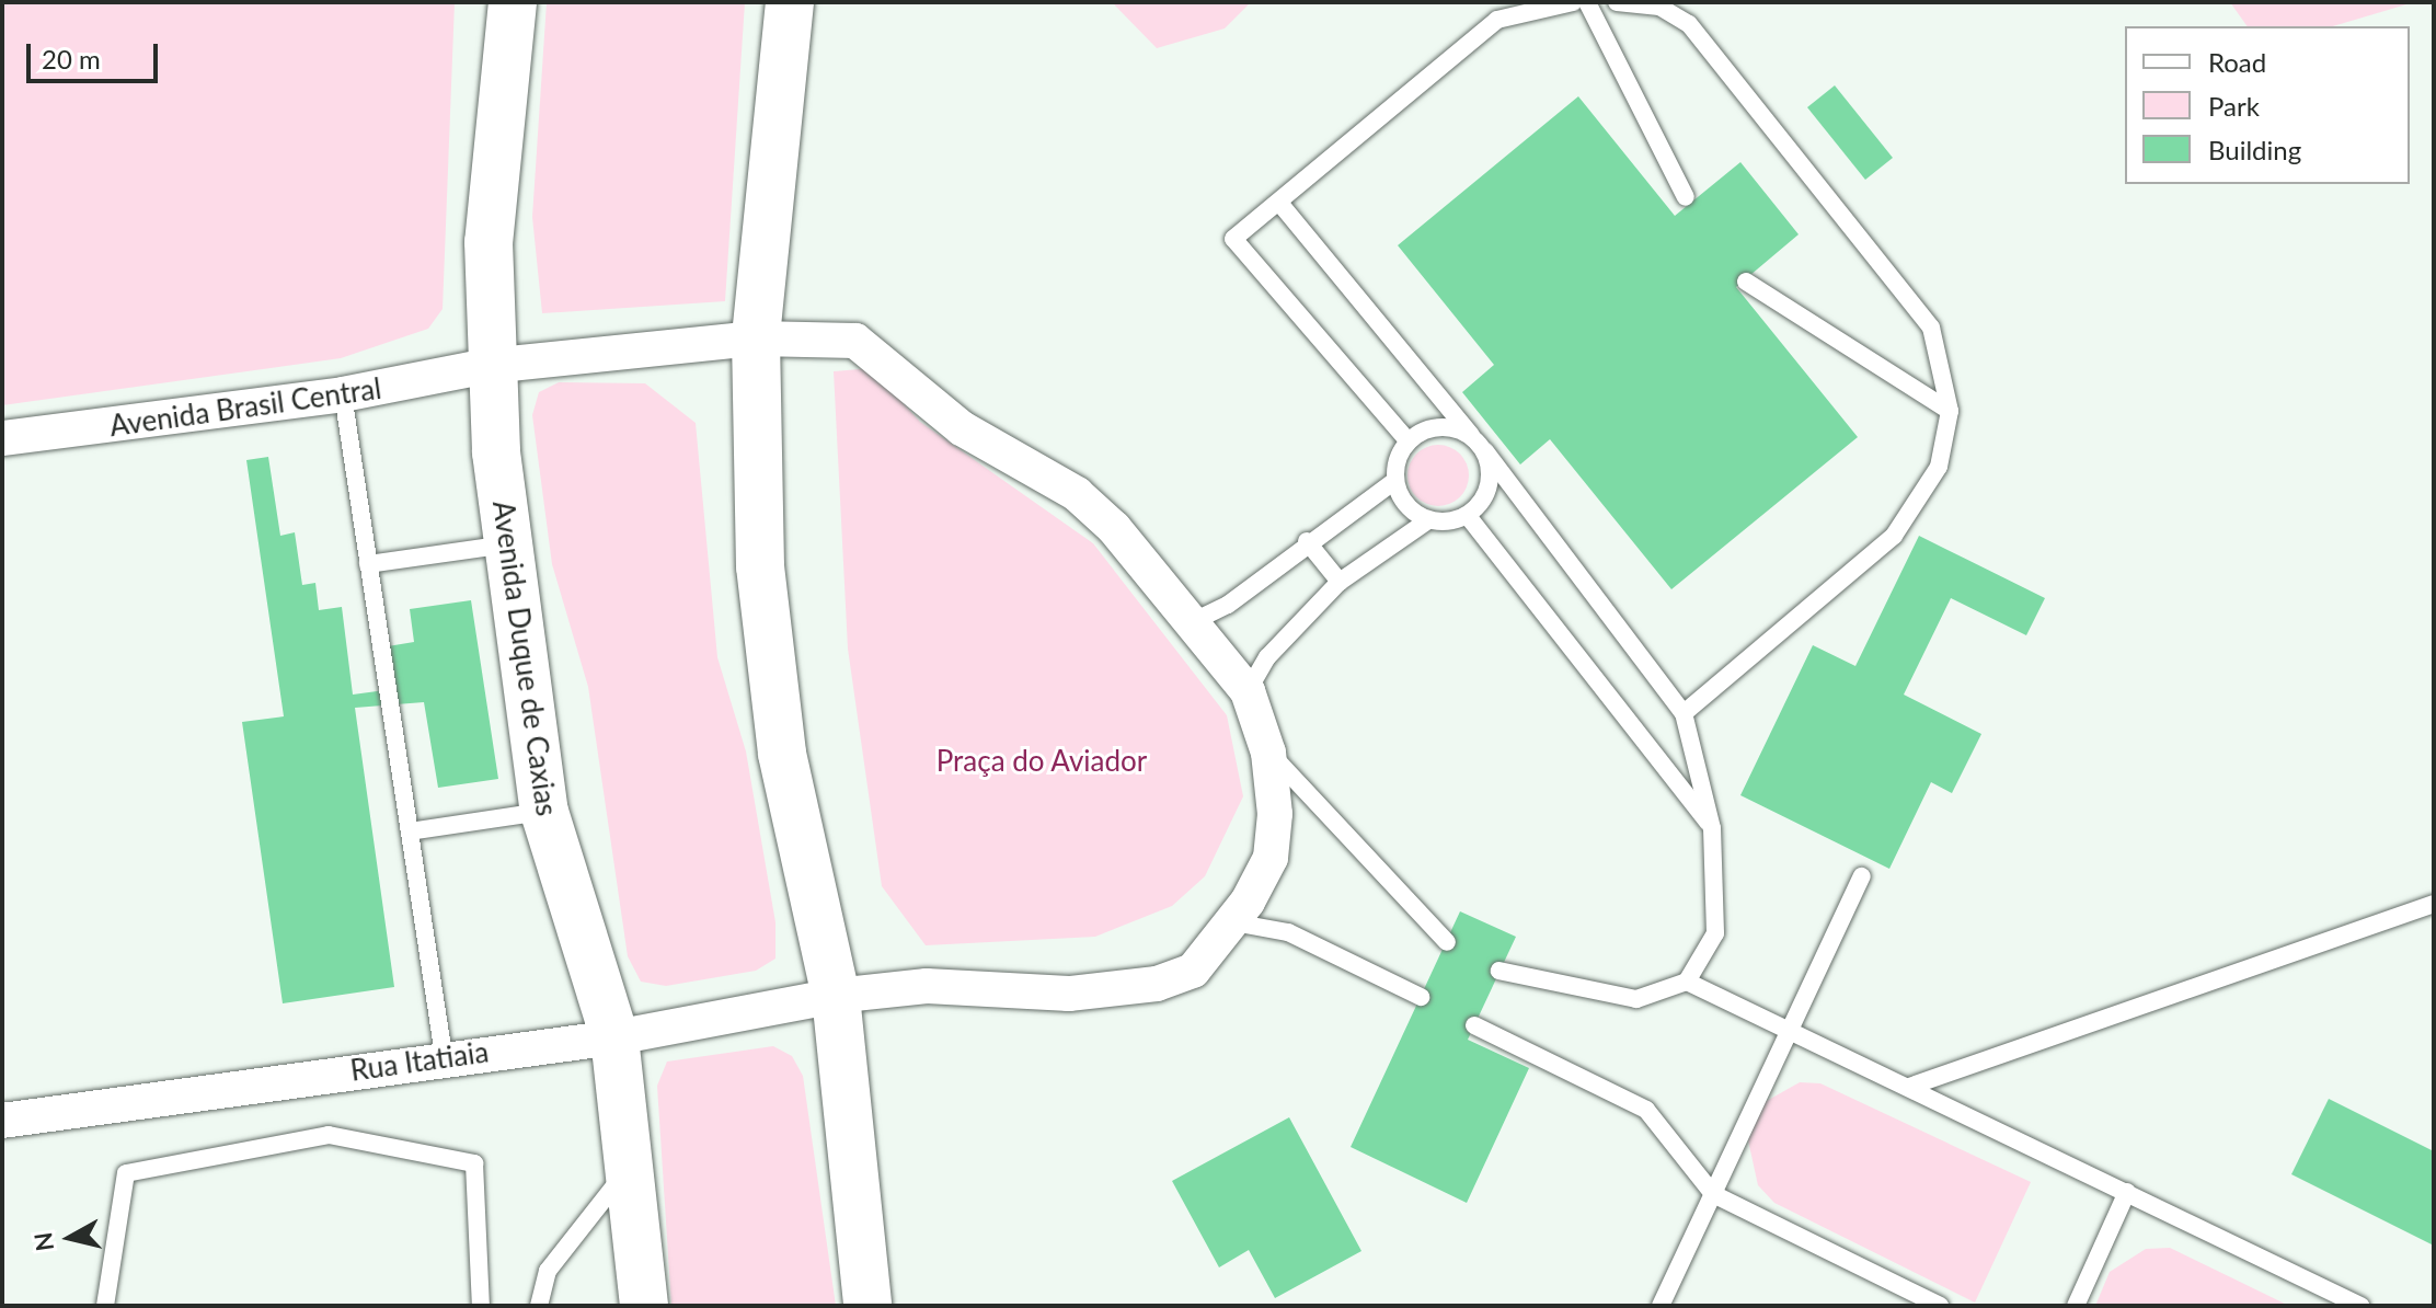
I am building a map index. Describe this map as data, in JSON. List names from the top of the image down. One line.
{"streets":{"main road":["Avenida Duque de Caxias"],"street":["Avenida Brasil Central","Rua Itatiaia"]},"crossings":[["Avenida Brasil Central","Avenida Duque de Caxias"],["Avenida Brasil Central","Rua Itatiaia"],["Avenida Duque de Caxias","Rua Itatiaia"]],"parks":["Praça do Aviador"],"legend":["Road","Park","Building"],"scale_bar":"20 m","north":"left"}
